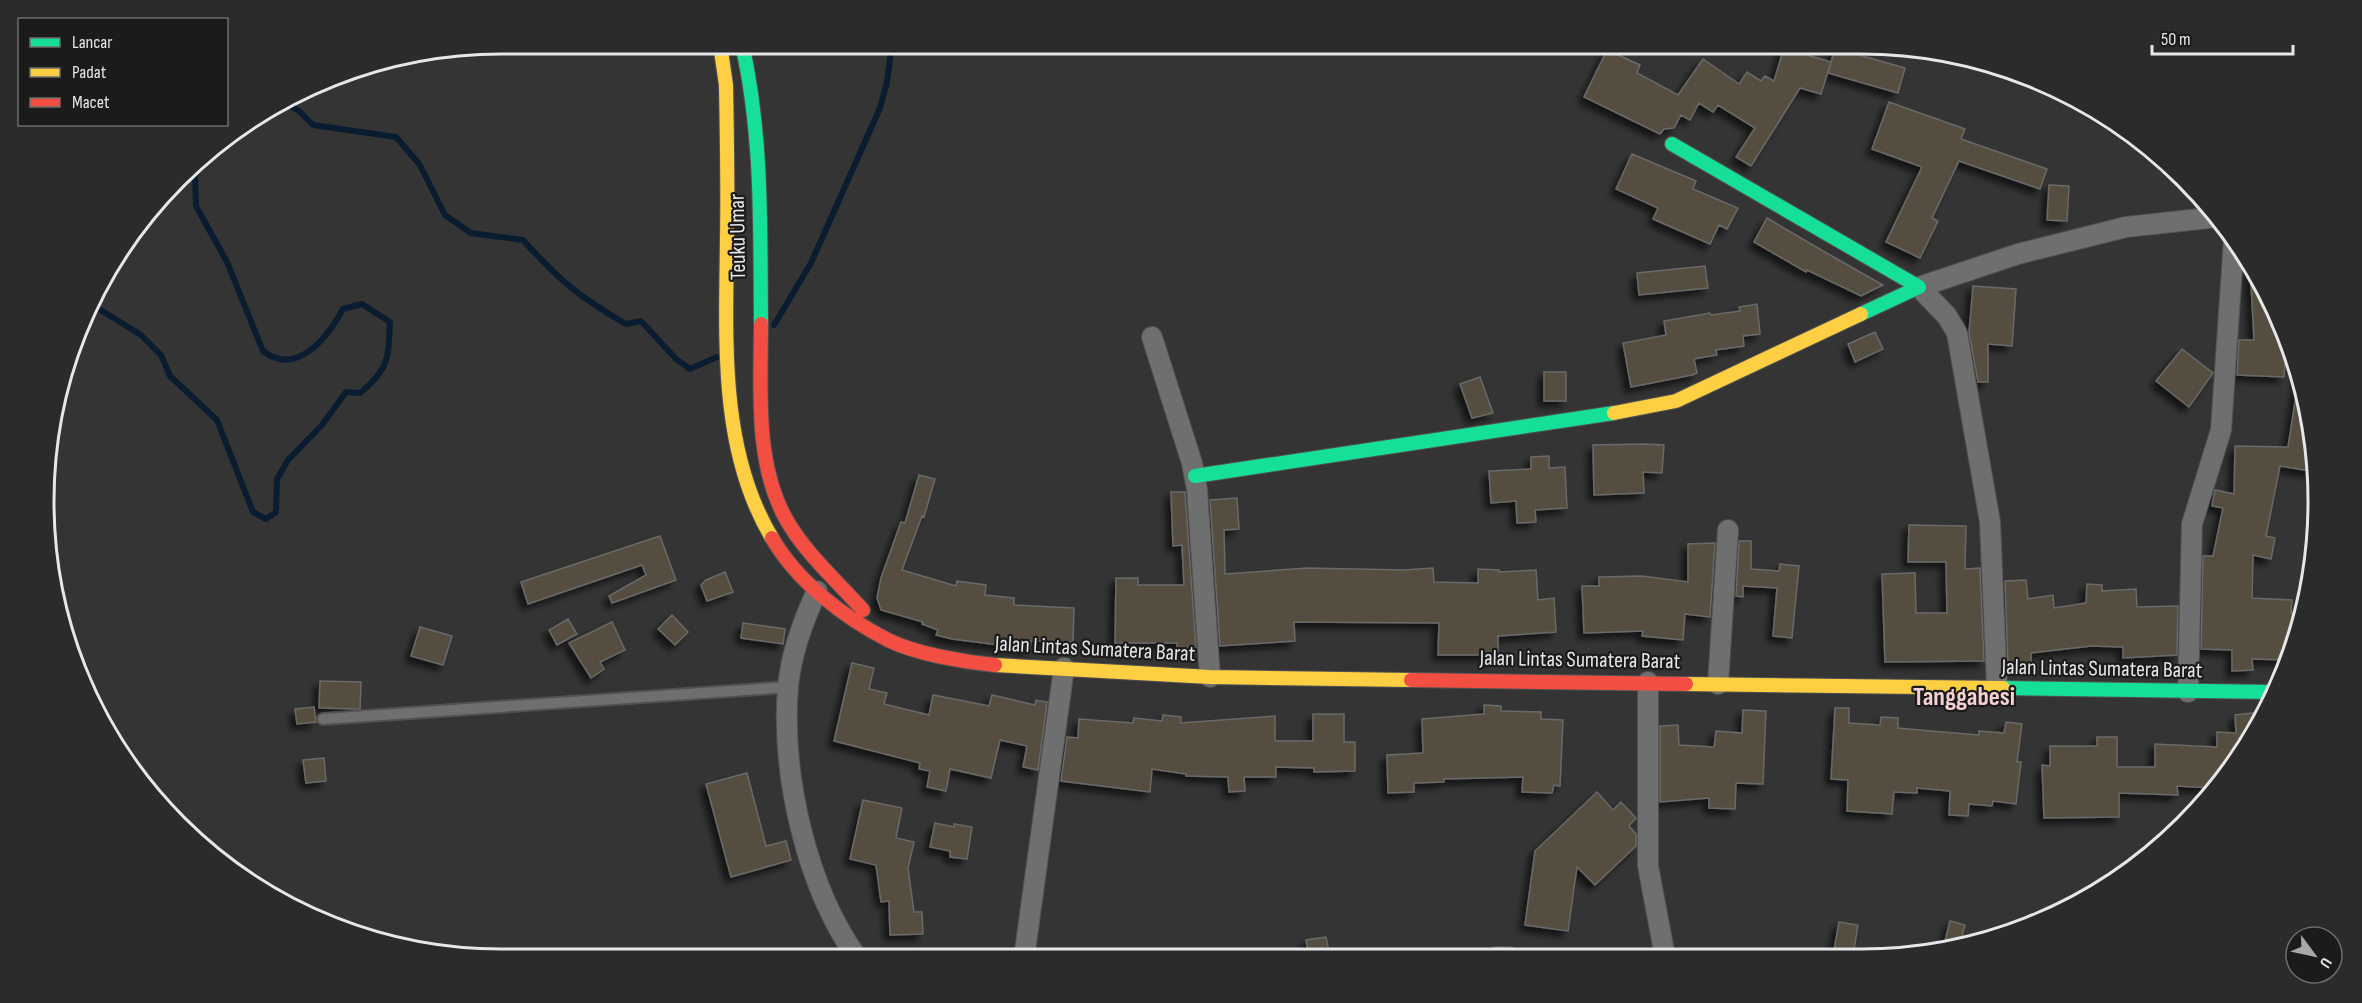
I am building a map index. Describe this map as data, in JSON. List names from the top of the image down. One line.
{"streets":{"main road":["Teuku Umar","Jalan Lintas Sumatera Barat"]},"crossings":[["Teuku Umar","Jalan Lintas Sumatera Barat"]],"districts":["Tanggabesi"],"legend":["Lancar","Padat","Macet"],"scale_bar":"50 m","north":"bottom right"}
